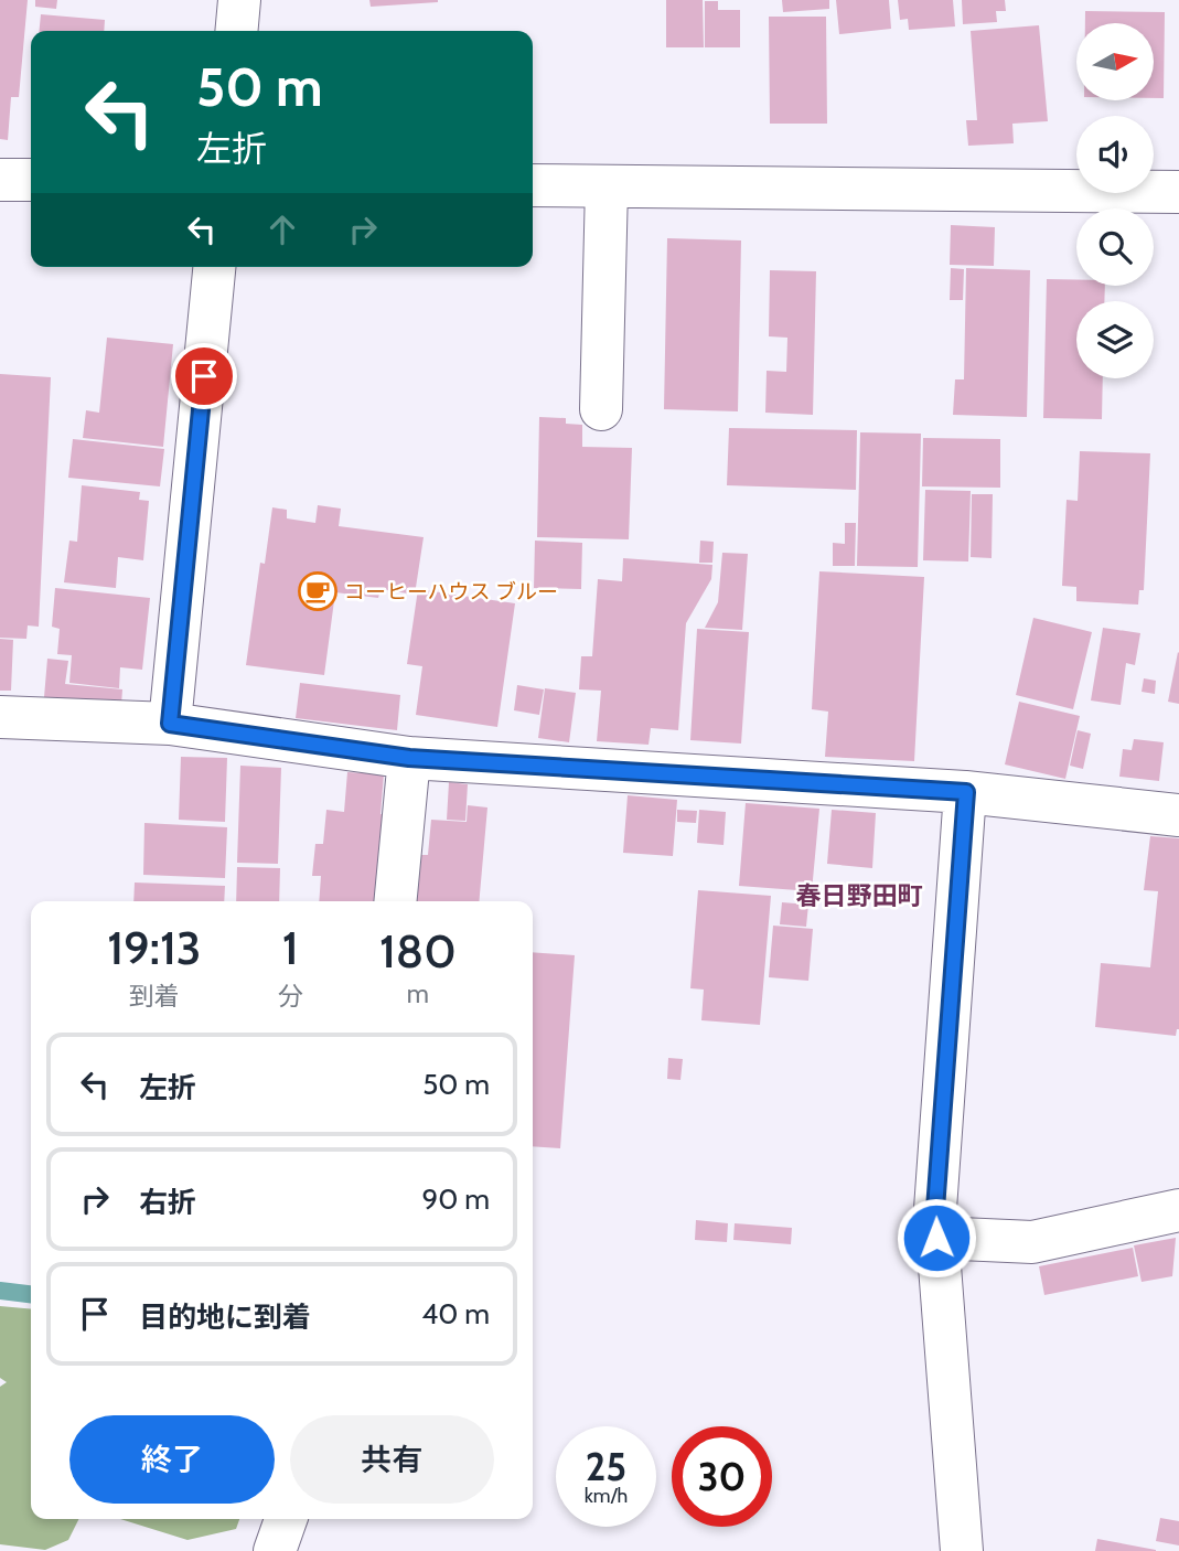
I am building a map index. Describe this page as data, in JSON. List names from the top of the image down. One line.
{"districts":["春日野田町"],"places":{"cafe":["コーヒーハウス ブルー"]},"north":"right","page":{"turn":["50 m","左折"],"eta":["19:13","到着","1","分","180","m"],"list":[{"name":"左折","value":"50 m"},{"name":"右折","value":"90 m"},{"name":"目的地に到着","value":"40 m"}],"buttons":["終了","共有"],"speed":"25 km/h","limit":"30"}}
